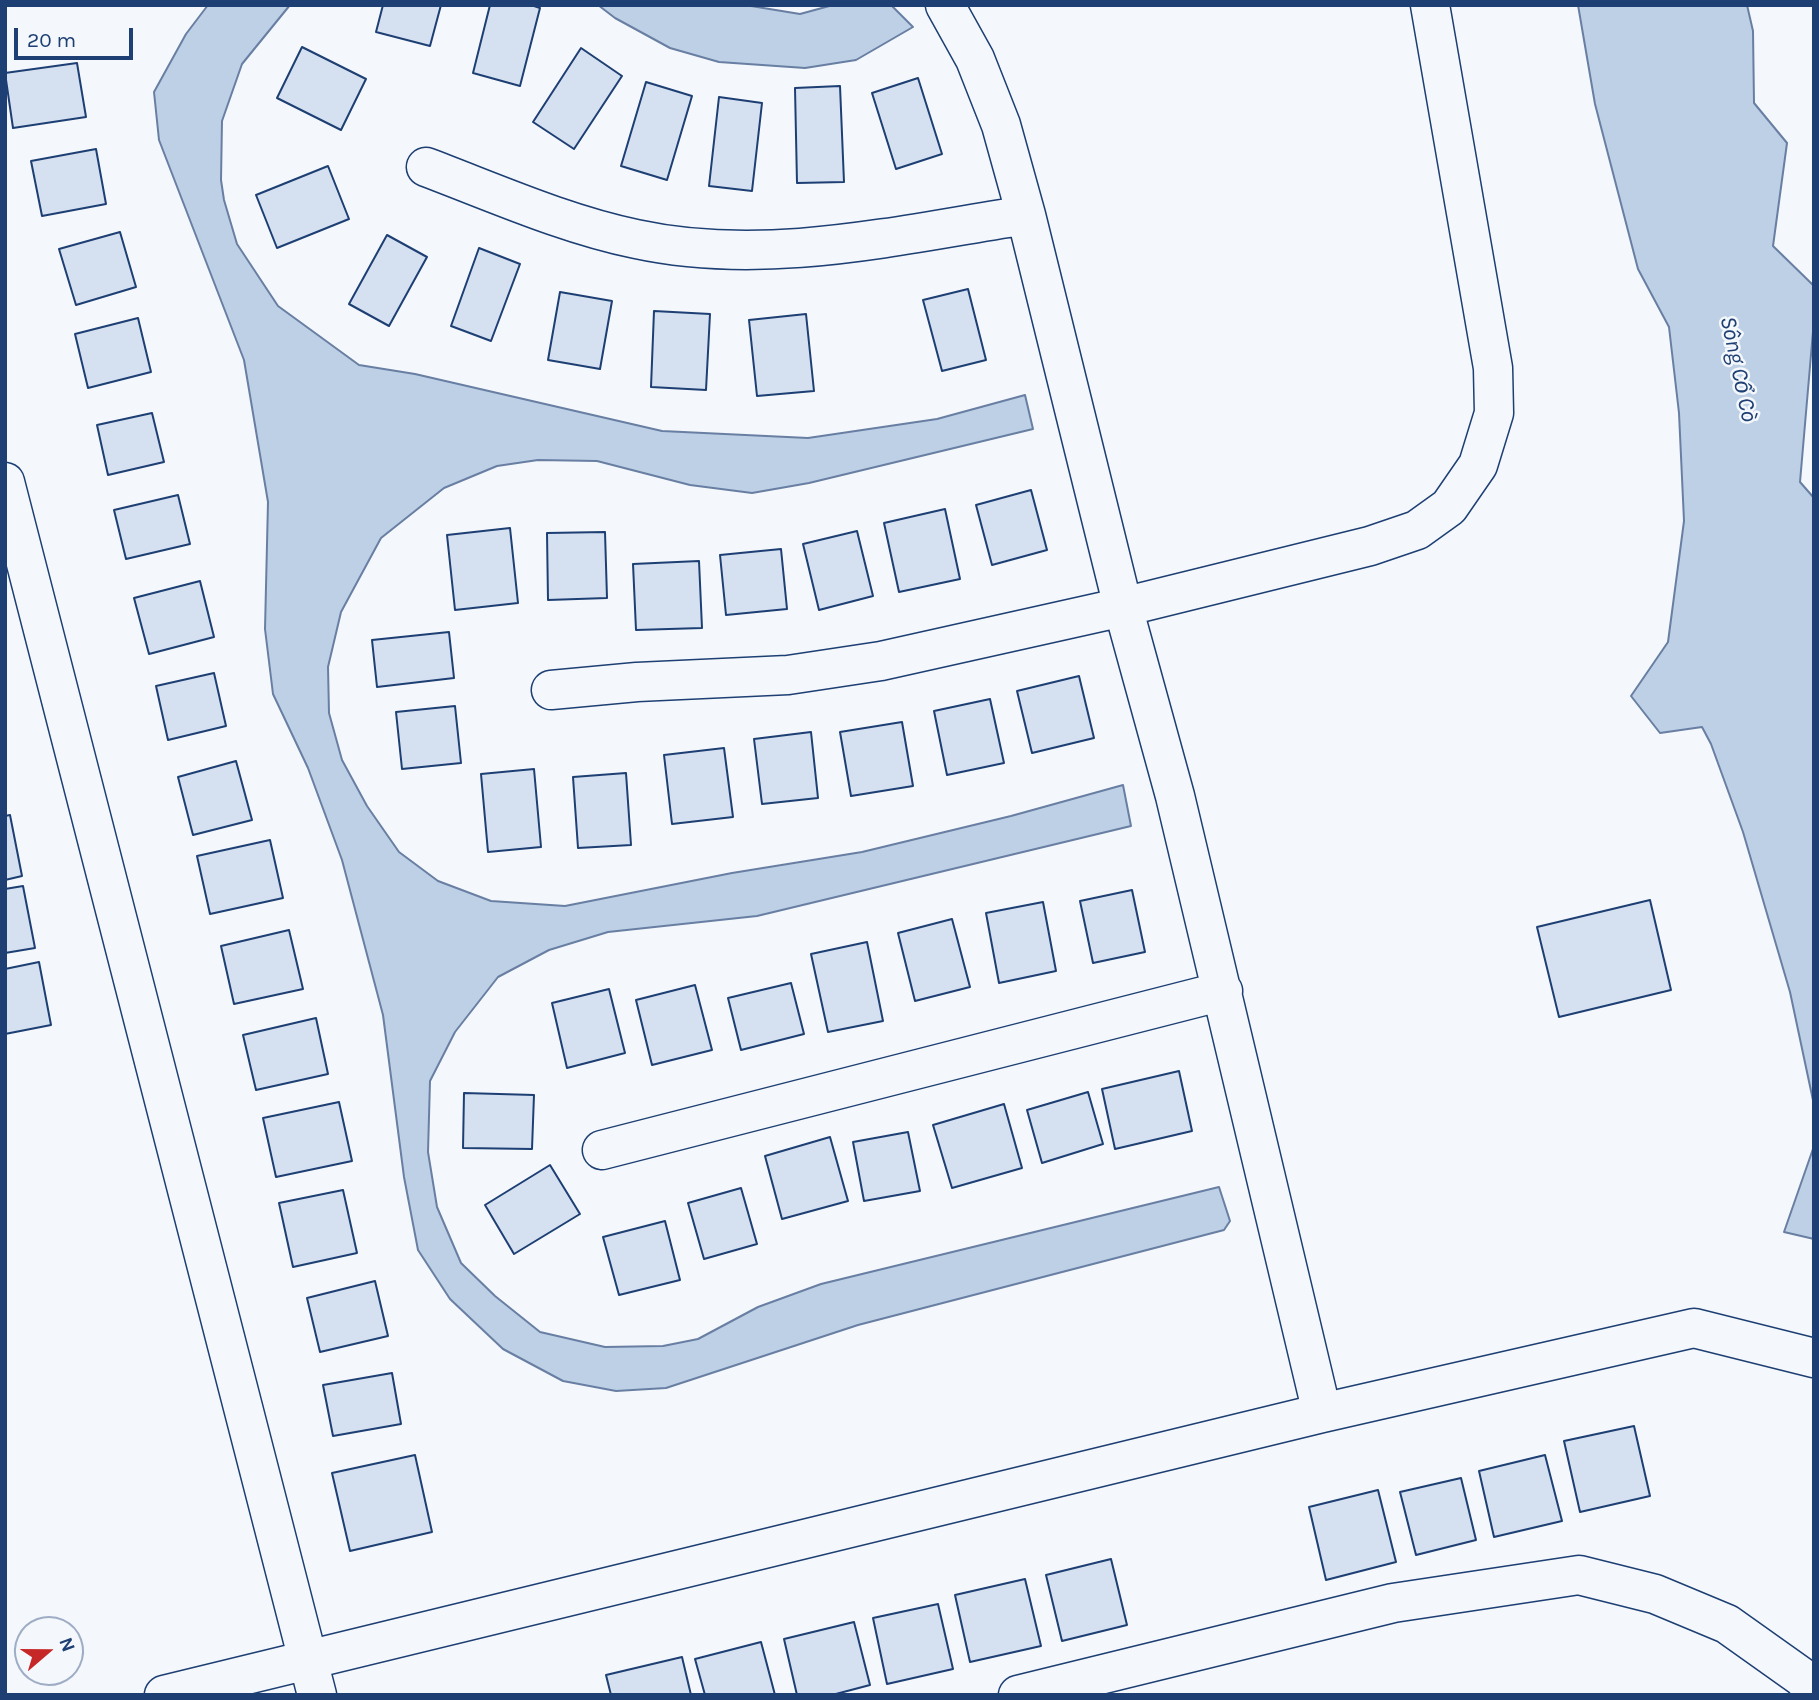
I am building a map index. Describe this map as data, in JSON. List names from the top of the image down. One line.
{"water":["Sông Cổ Cò"],"scale_bar":"20 m","north":"right"}
